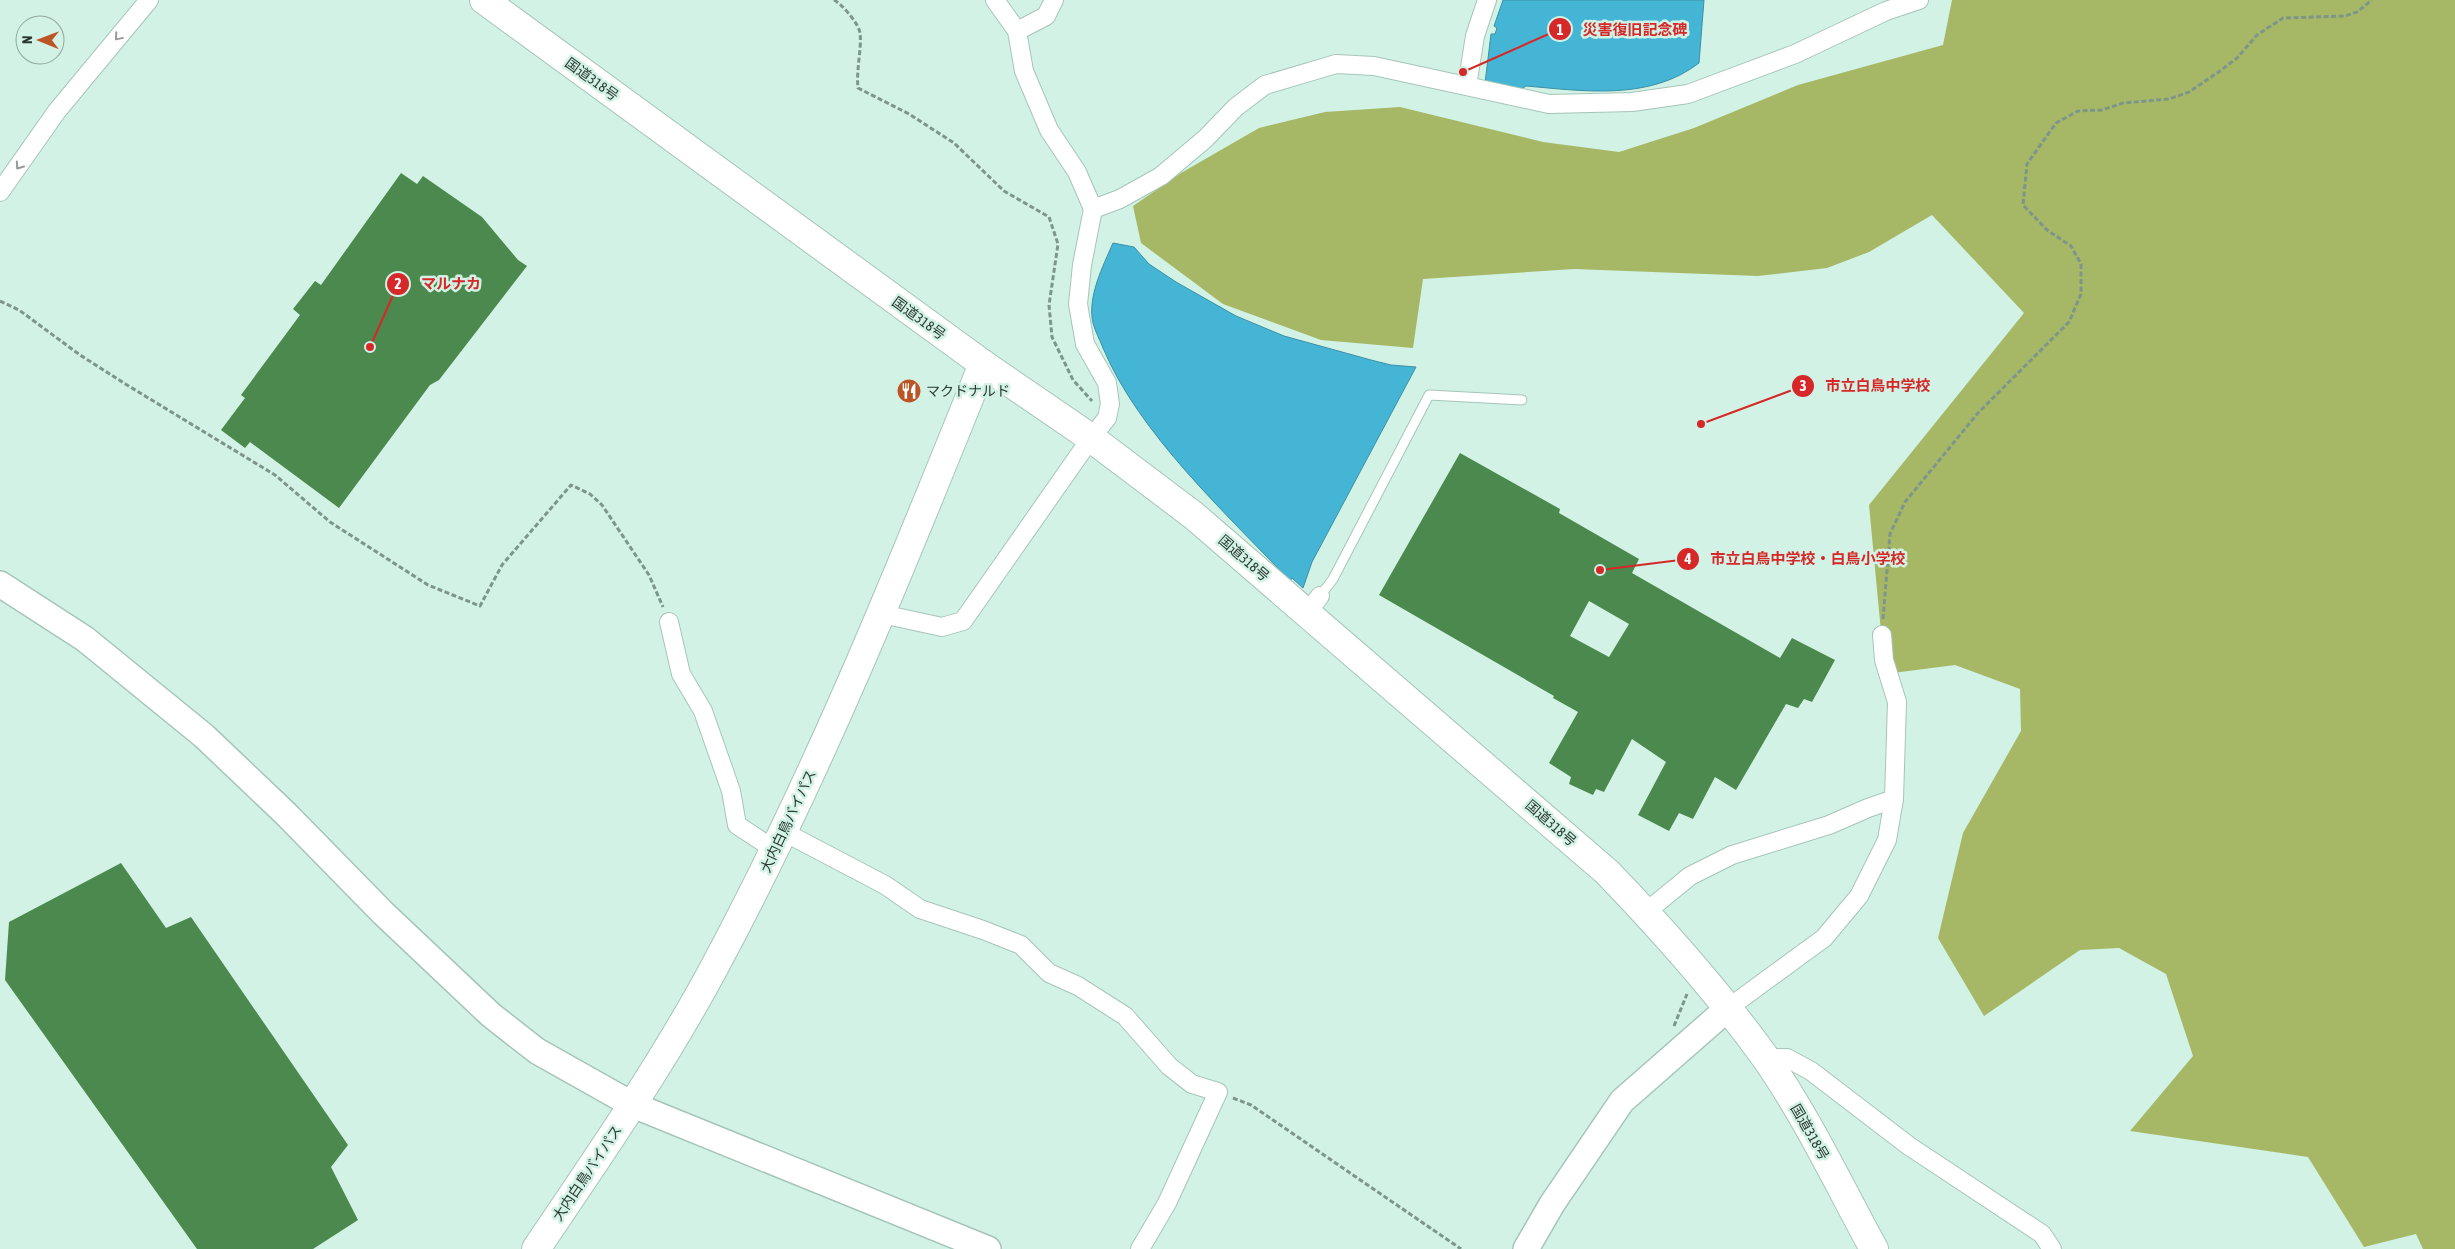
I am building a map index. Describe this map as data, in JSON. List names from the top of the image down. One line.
{"streets":{"highway":["国道318号","大内白鳥バイパス"]},"crossings":[["国道318号","大内白鳥バイパス"]],"places":{"other":["災害復旧記念碑","マルナカ","市立白鳥中学校","市立白鳥中学校・白鳥小学校"],"restaurant":["マクドナルド"]},"north":"left"}
